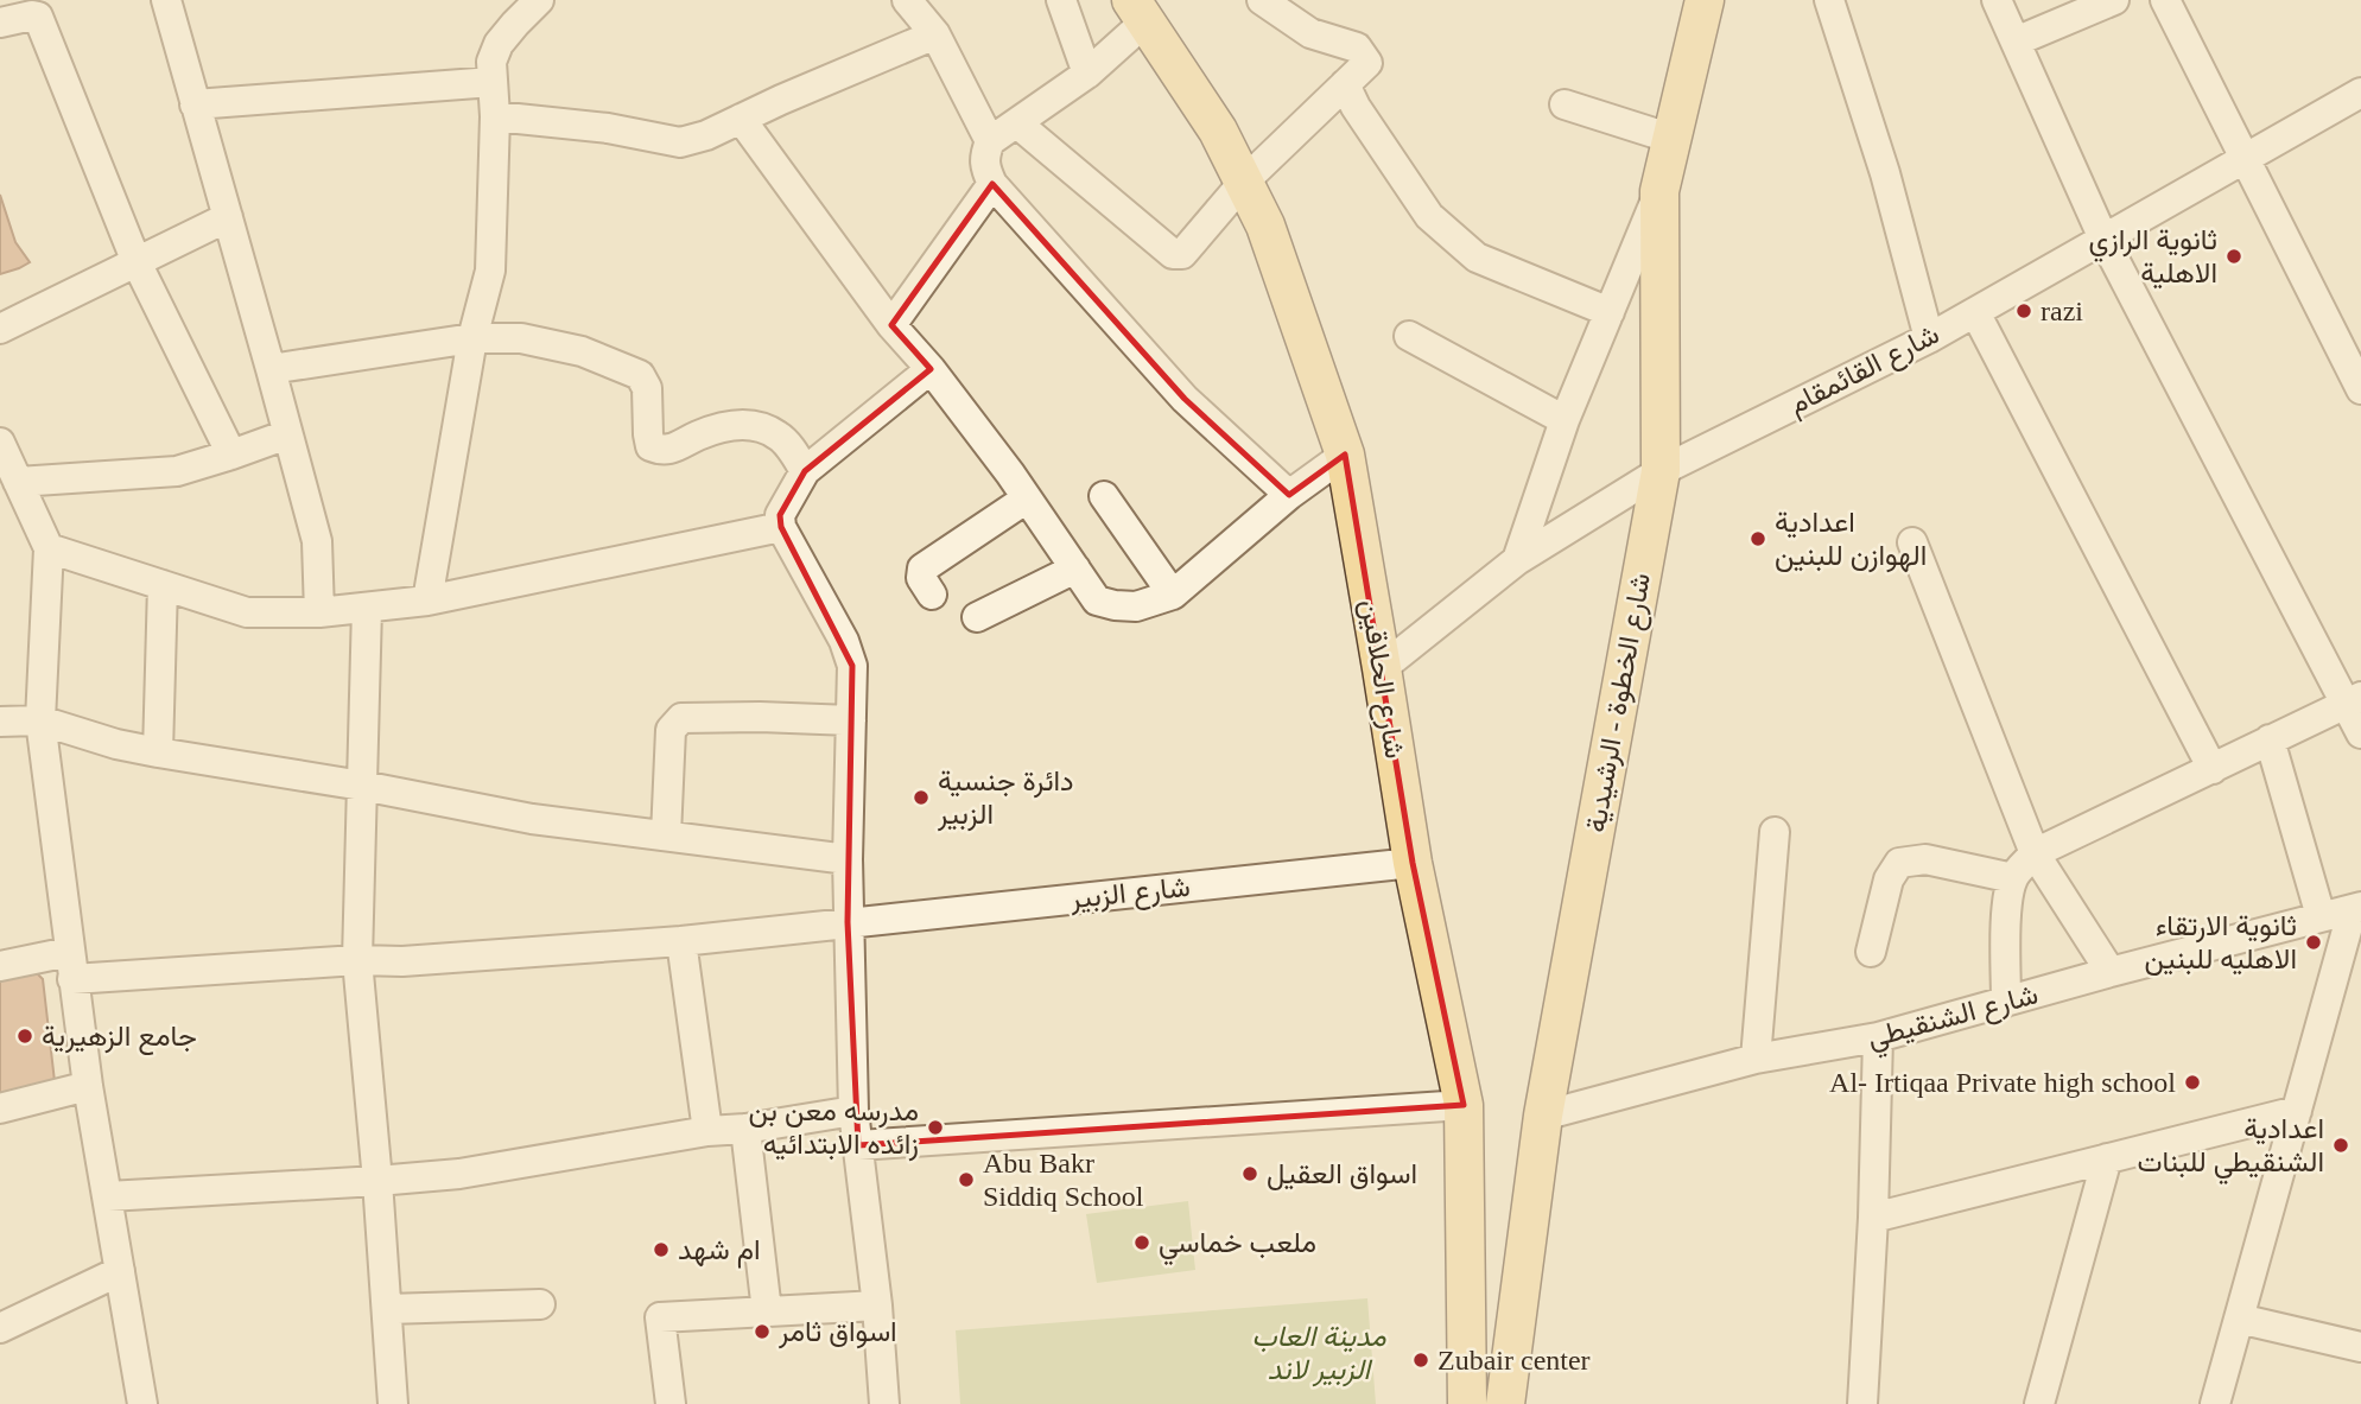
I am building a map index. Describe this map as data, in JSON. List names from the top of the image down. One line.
{"streets":{"main road":["شارع الحلاقين","شارع الخطوة - الرشيدية"],"street":["شارع القائمقام","شارع الزبير","شارع الشنقيطي"]},"crossings":[["شارع القائمقام","شارع الحلاقين"],["شارع القائمقام","شارع الخطوة - الرشيدية"],["شارع الحلاقين","شارع الزبير"],["شارع الخطوة - الرشيدية","شارع الشنقيطي"]],"parks":["مدينة العاب الزبير لاند"],"places":["ثانوية الرازي الاهلية","razi","اعدادية الهوازن للبنين","دائرة جنسية الزبير","ثانوية الارتقاء الاهليه للبنين","جامع الزهيرية","Al- Irtiqaa Private high school","مدرسه معن بن زائده الابتدائيه","اعدادية الشنقيطي للبنات","اسواق العقيل","Abu Bakr Siddiq School","ملعب خماسي","ام شهد","اسواق ثامر","Zubair center"]}
